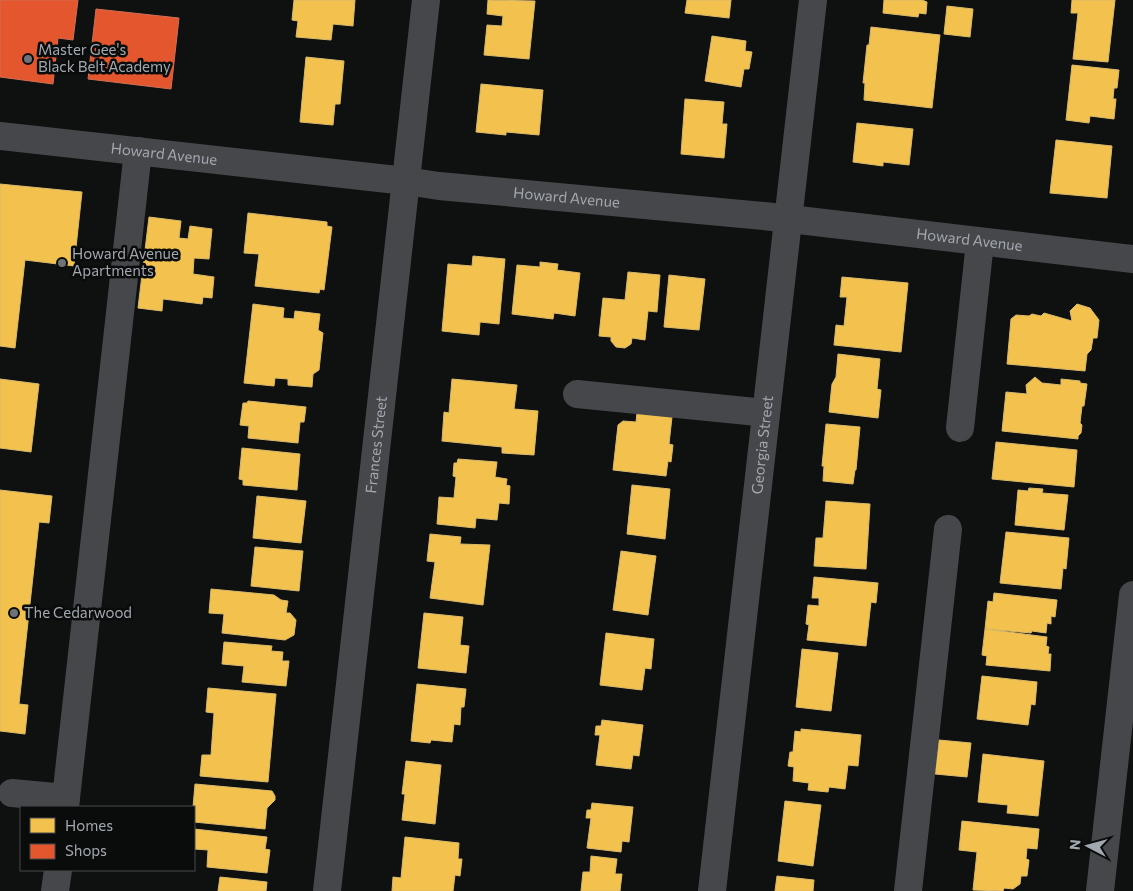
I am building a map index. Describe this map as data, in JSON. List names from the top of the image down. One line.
{"streets":{"street":["Howard Avenue","Frances Street","Georgia Street"]},"crossings":[["Howard Avenue","Frances Street"],["Howard Avenue","Georgia Street"]],"places":["Master Gee's Black Belt Academy","Howard Avenue Apartments","The Cedarwood"],"legend":["Homes","Shops"],"north":"left"}
